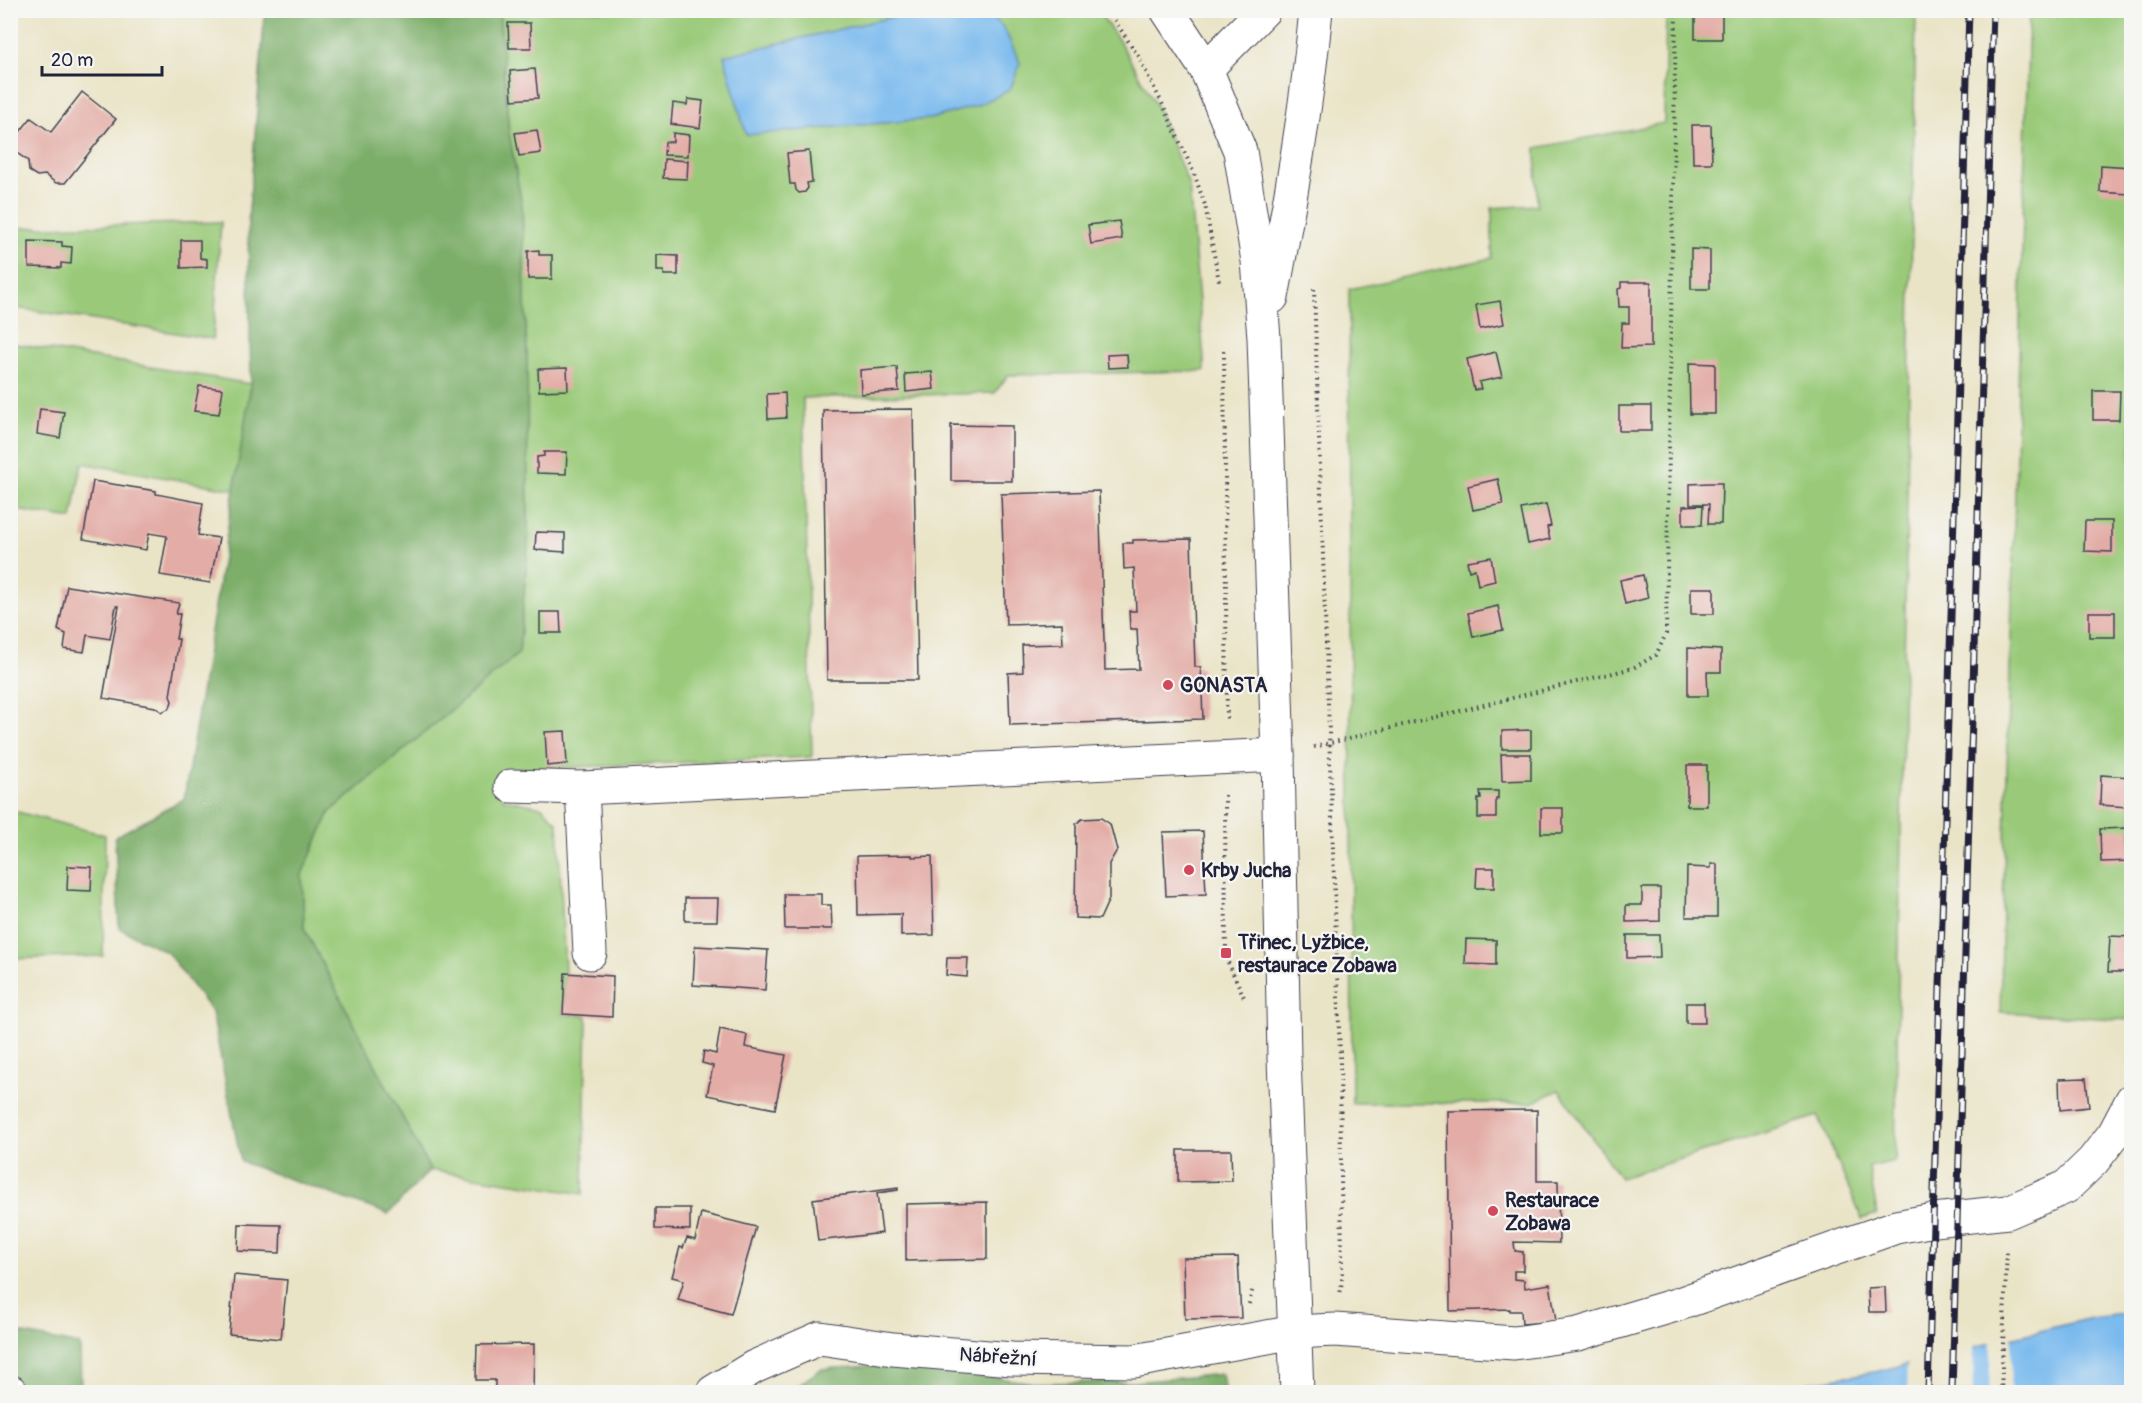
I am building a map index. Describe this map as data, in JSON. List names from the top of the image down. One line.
{"streets":{"street":["Nábřežní"]},"places":{"other":["GONASTA","Krby Jucha","Restaurace Zobawa"],"transit":["Třinec, Lyžbice, restaurace Zobawa"]},"scale_bar":"20 m"}
